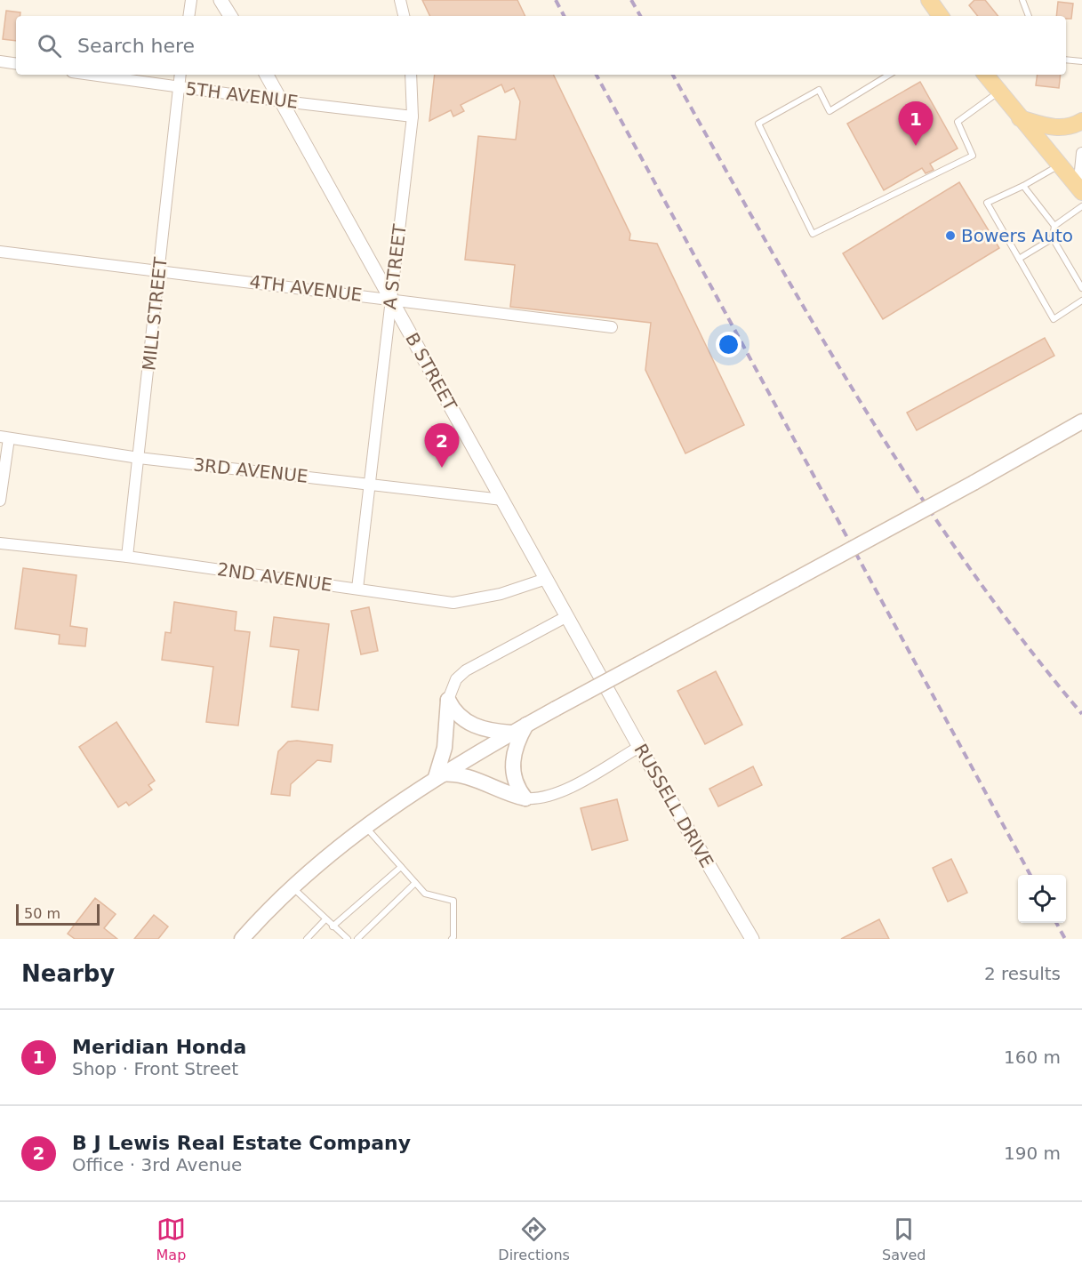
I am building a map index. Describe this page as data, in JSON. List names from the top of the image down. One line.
{"streets":{"street":["5TH AVENUE","A STREET","4TH AVENUE","MILL STREET","B STREET","3RD AVENUE","2ND AVENUE","RUSSELL DRIVE"]},"crossings":[["5TH AVENUE","A STREET"],["5TH AVENUE","MILL STREET"],["5TH AVENUE","B STREET"],["A STREET","4TH AVENUE"],["A STREET","B STREET"],["A STREET","3RD AVENUE"],["A STREET","2ND AVENUE"],["4TH AVENUE","MILL STREET"],["4TH AVENUE","B STREET"],["MILL STREET","3RD AVENUE"],["MILL STREET","2ND AVENUE"],["B STREET","3RD AVENUE"],["B STREET","2ND AVENUE"],["B STREET","RUSSELL DRIVE"]],"places":["Bowers Auto"],"scale_bar":"50 m","page":{"search":"Search here","pins":["1","2"],"scale":"50 m","heading":["Nearby","2 results"],"list":[{"mark":"1","name":"Meridian Honda","note":"Shop · Front Street","value":"160 m"},{"mark":"2","name":"B J Lewis Real Estate Company","note":"Office · 3rd Avenue","value":"190 m"}],"nav":["Map","Directions","Saved"]}}
